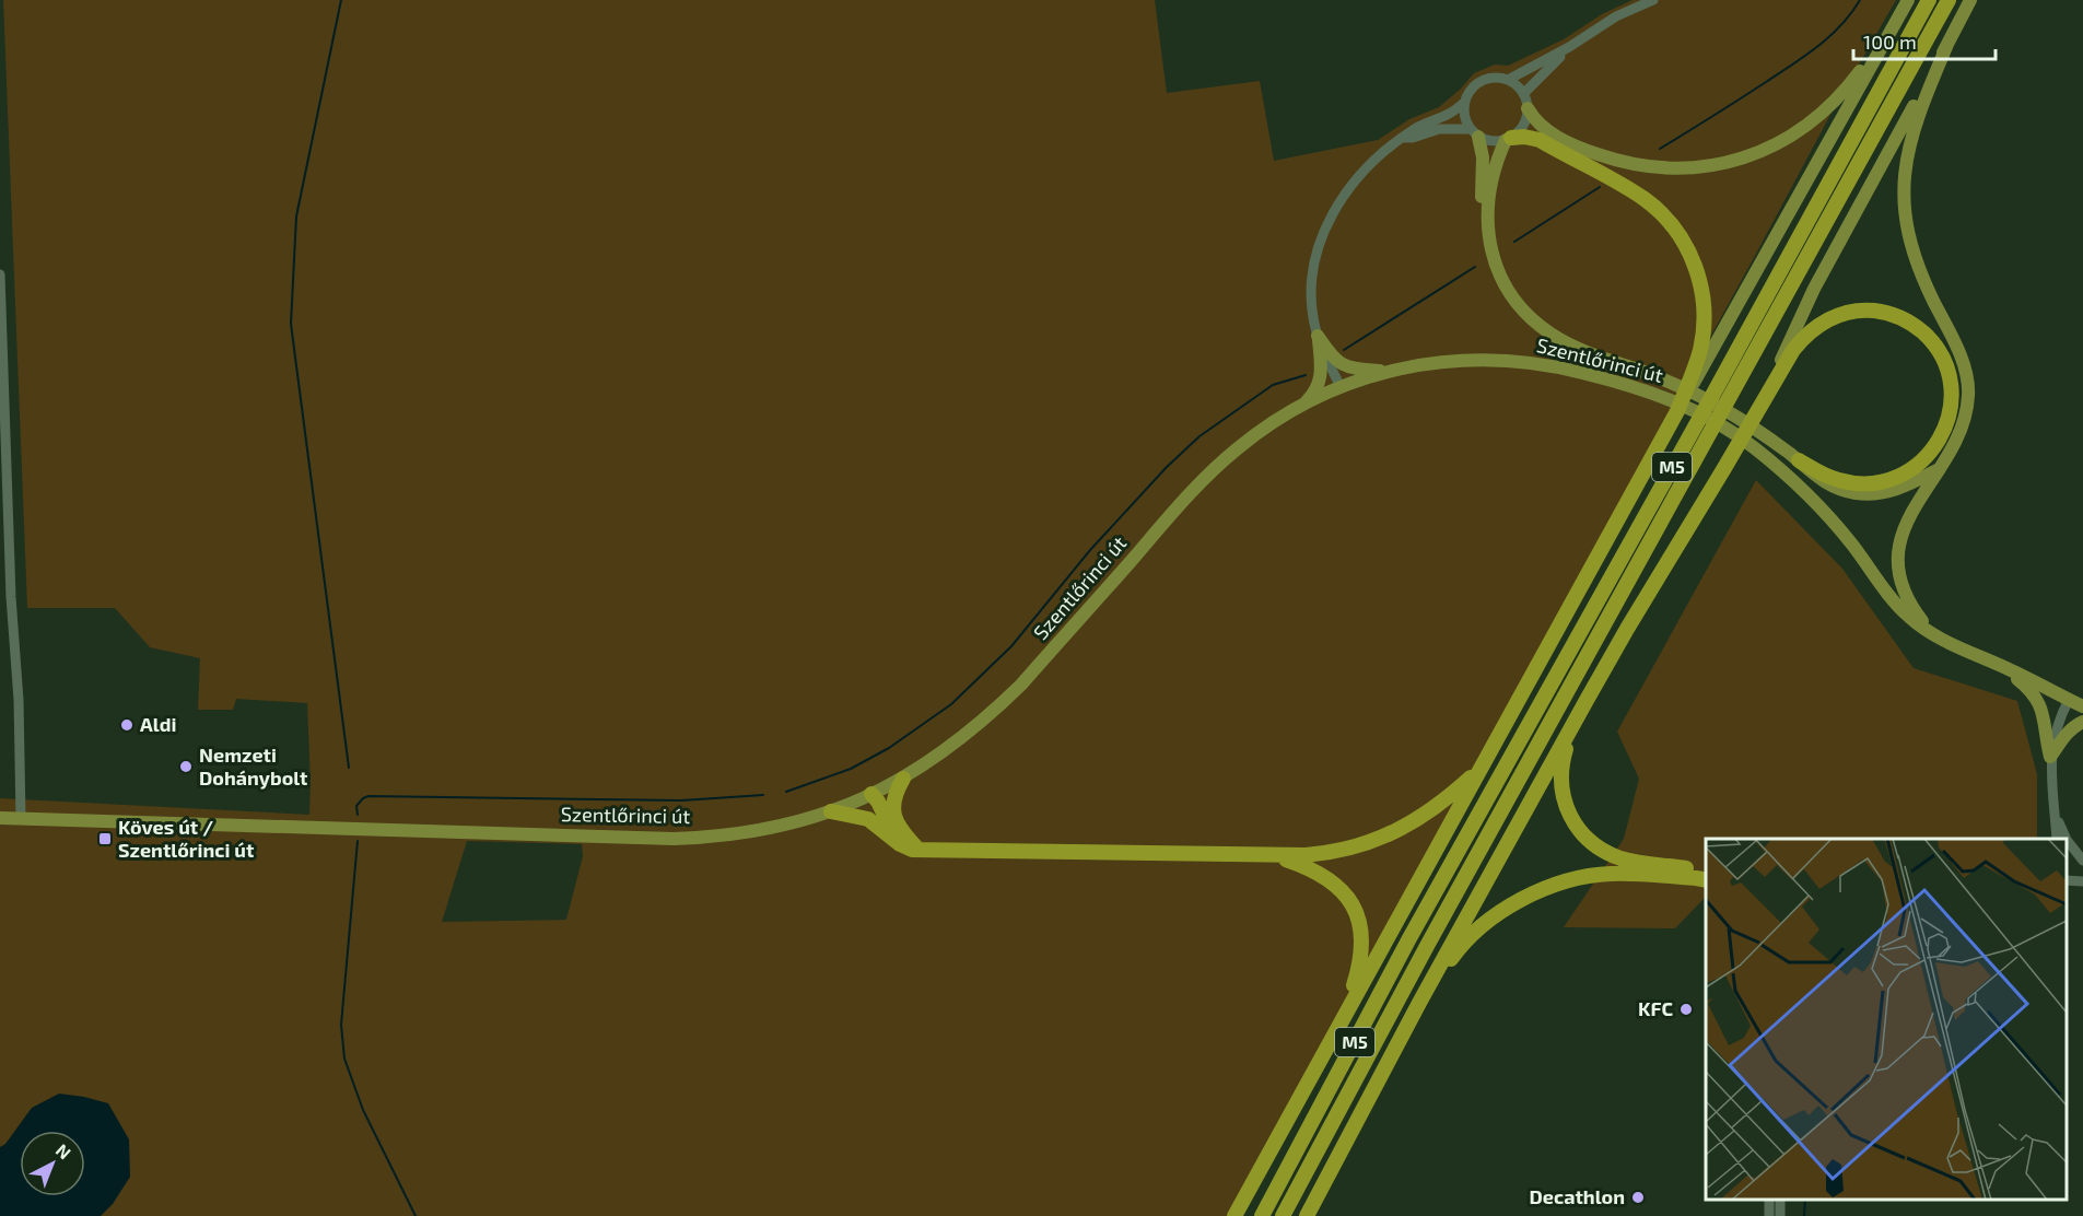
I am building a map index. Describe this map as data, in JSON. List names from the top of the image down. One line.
{"streets":{"highway":["M5"],"main road":["Szentlőrinci út"]},"places":{"other":["Aldi","Nemzeti Dohánybolt","KFC","Decathlon"],"transit":["Köves út / Szentlőrinci út"]},"scale_bar":"100 m","north":"top right"}
